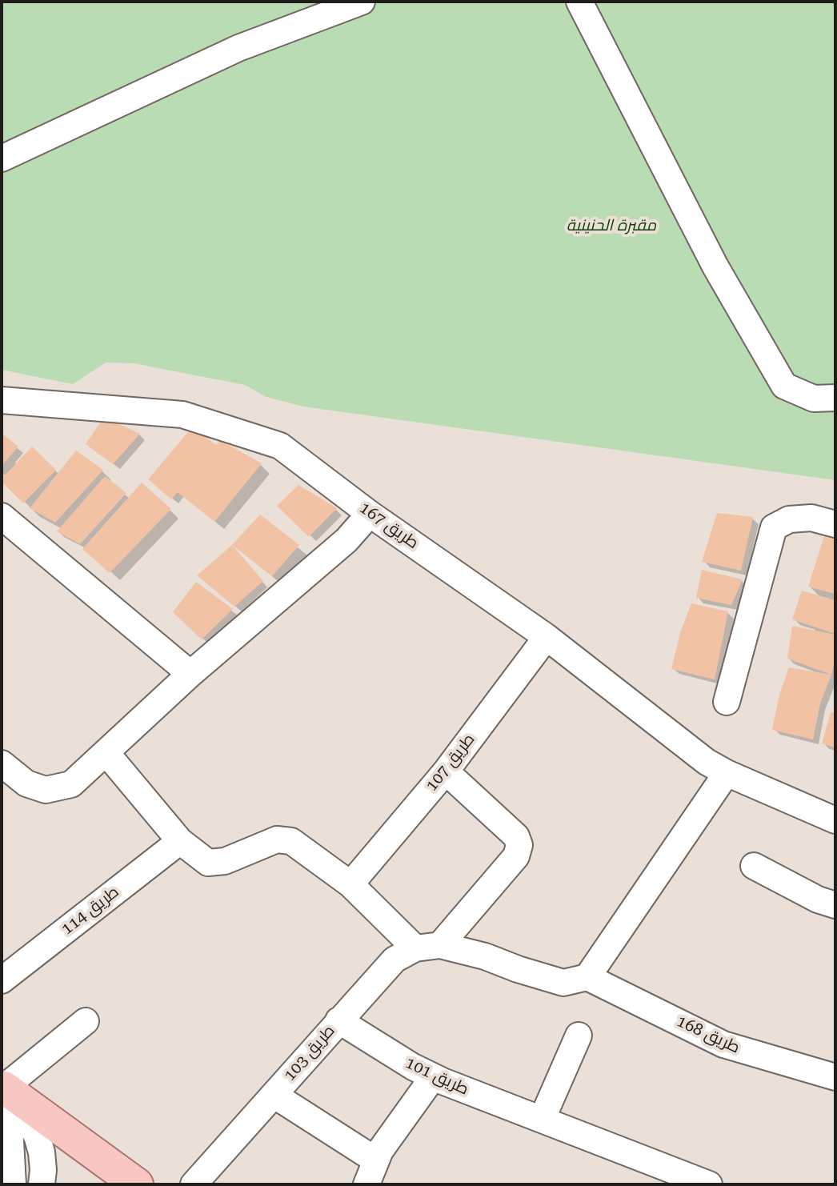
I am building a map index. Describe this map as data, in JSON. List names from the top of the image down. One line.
{"streets":{"street":["طريق 167","طريق 107","طريق 114","طريق 168","طريق 103","طريق 101"]},"crossings":[["طريق 167","طريق 107"],["طريق 107","طريق 103"],["طريق 103","طريق 101"]],"parks":["مقبرة الحنينية"]}
